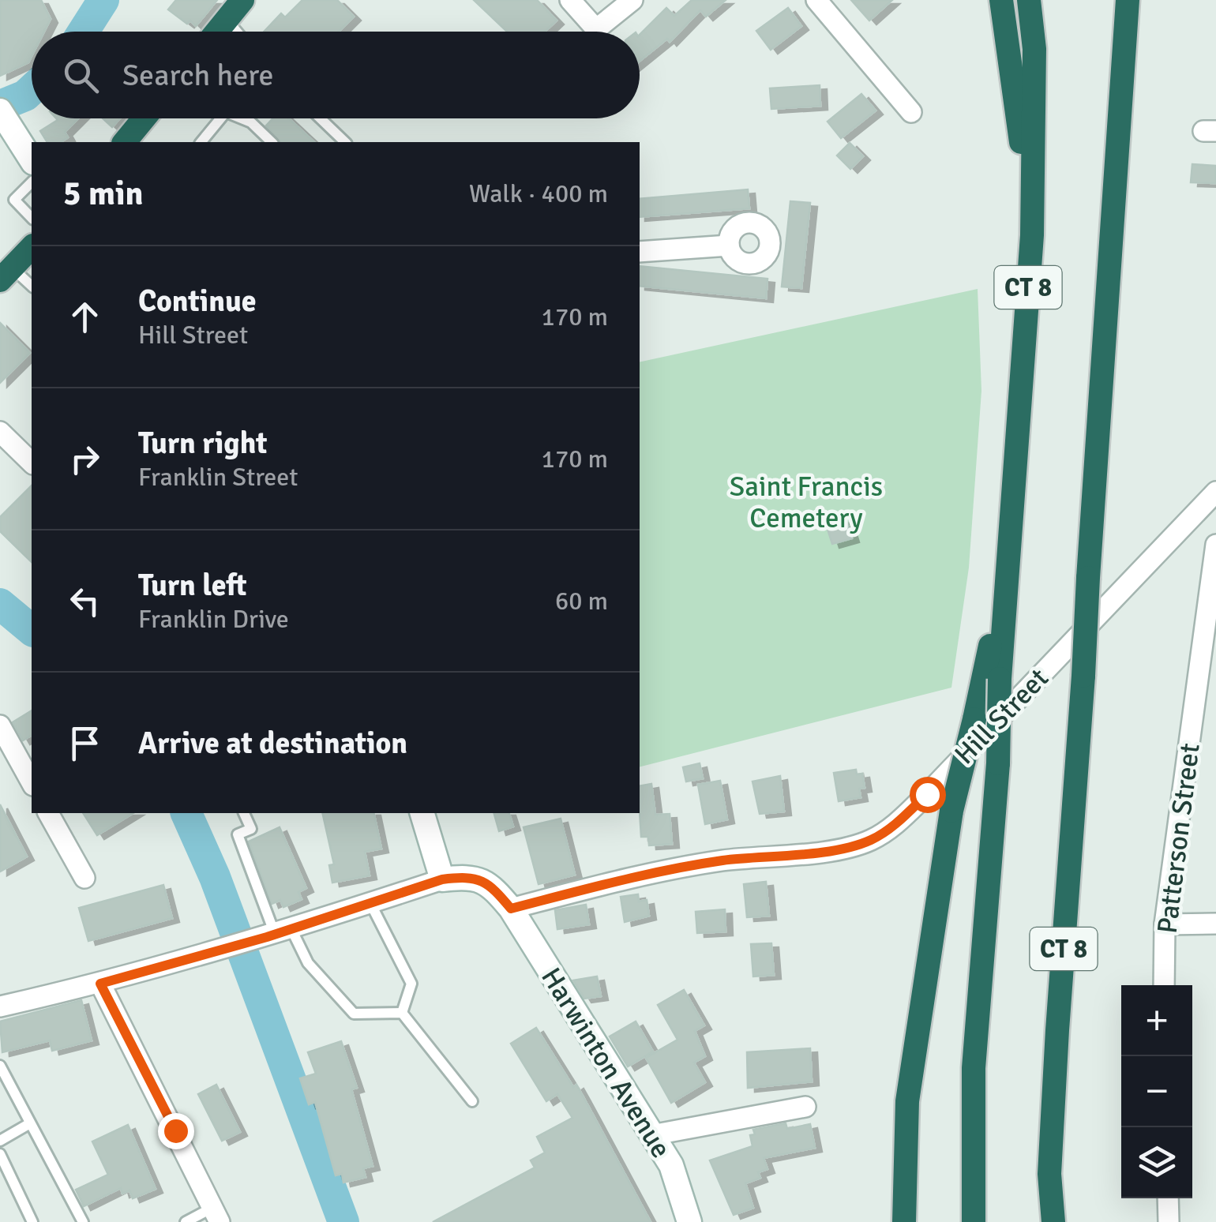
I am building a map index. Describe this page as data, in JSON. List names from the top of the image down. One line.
{"streets":{"highway":["CT 8"],"main road":["Harwinton Avenue"],"street":["Hill Street","Patterson Street"]},"crossings":[["Hill Street","Harwinton Avenue"]],"parks":["Saint Francis Cemetery"],"page":{"search":"Search here","heading":["5 min","Walk · 400 m"],"list":[["Continue","Hill Street","170 m"],["Turn right","Franklin Street","170 m"],["Turn left","Franklin Drive","60 m"],"Arrive at destination"],"map_buttons":["+","−"]}}
